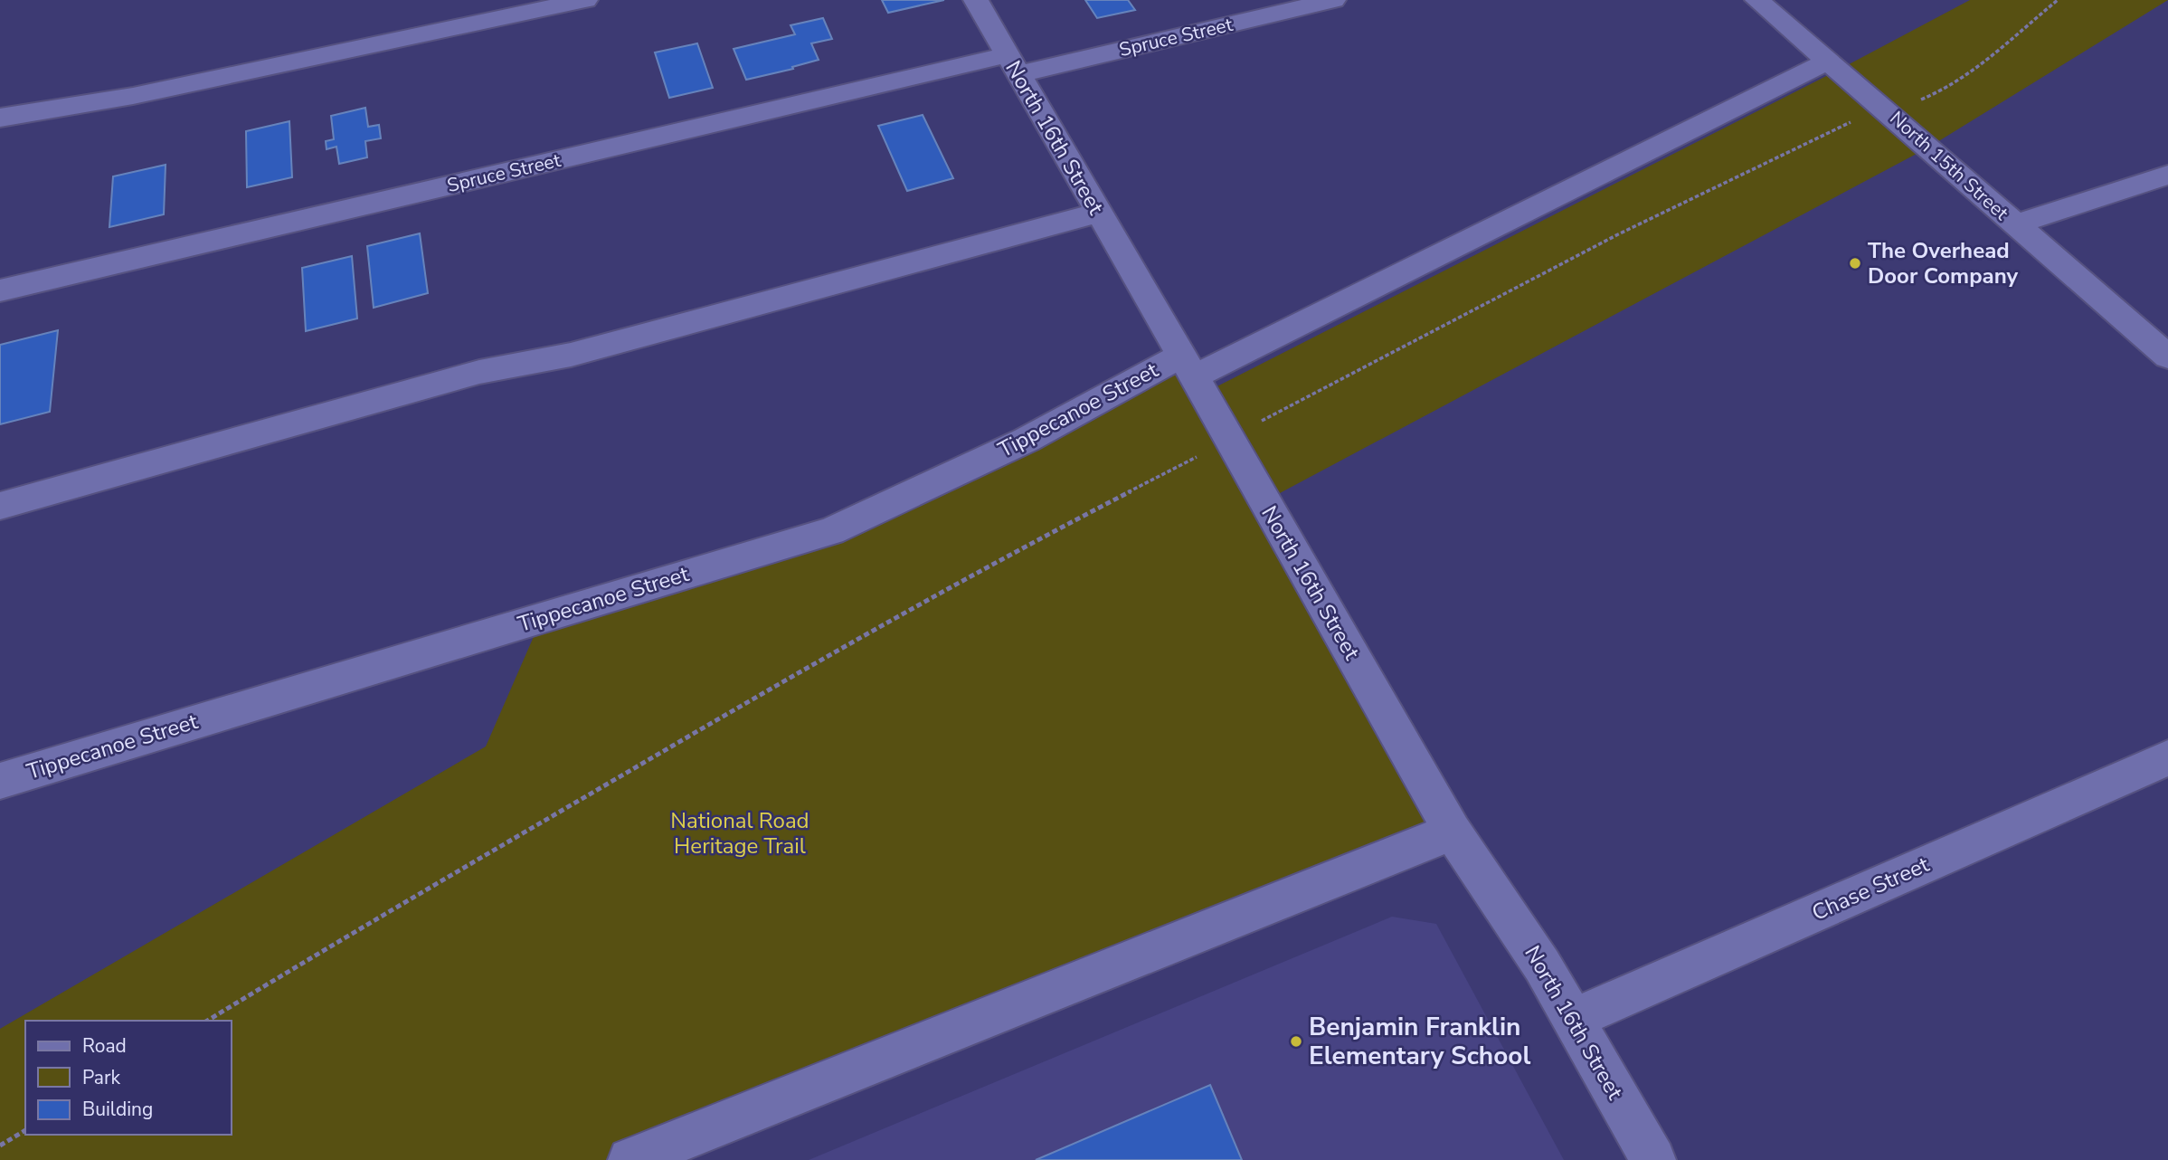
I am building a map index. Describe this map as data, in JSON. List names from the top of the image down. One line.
{"streets":{"street":["Spruce Street","North 16th Street","North 15th Street","Tippecanoe Street","Chase Street"]},"crossings":[["Spruce Street","North 16th Street"],["North 16th Street","Tippecanoe Street"],["North 16th Street","Chase Street"],["North 15th Street","Tippecanoe Street"]],"parks":["National Road Heritage Trail"],"places":["The Overhead Door Company","Benjamin Franklin Elementary School"],"legend":["Road","Park","Building"]}
